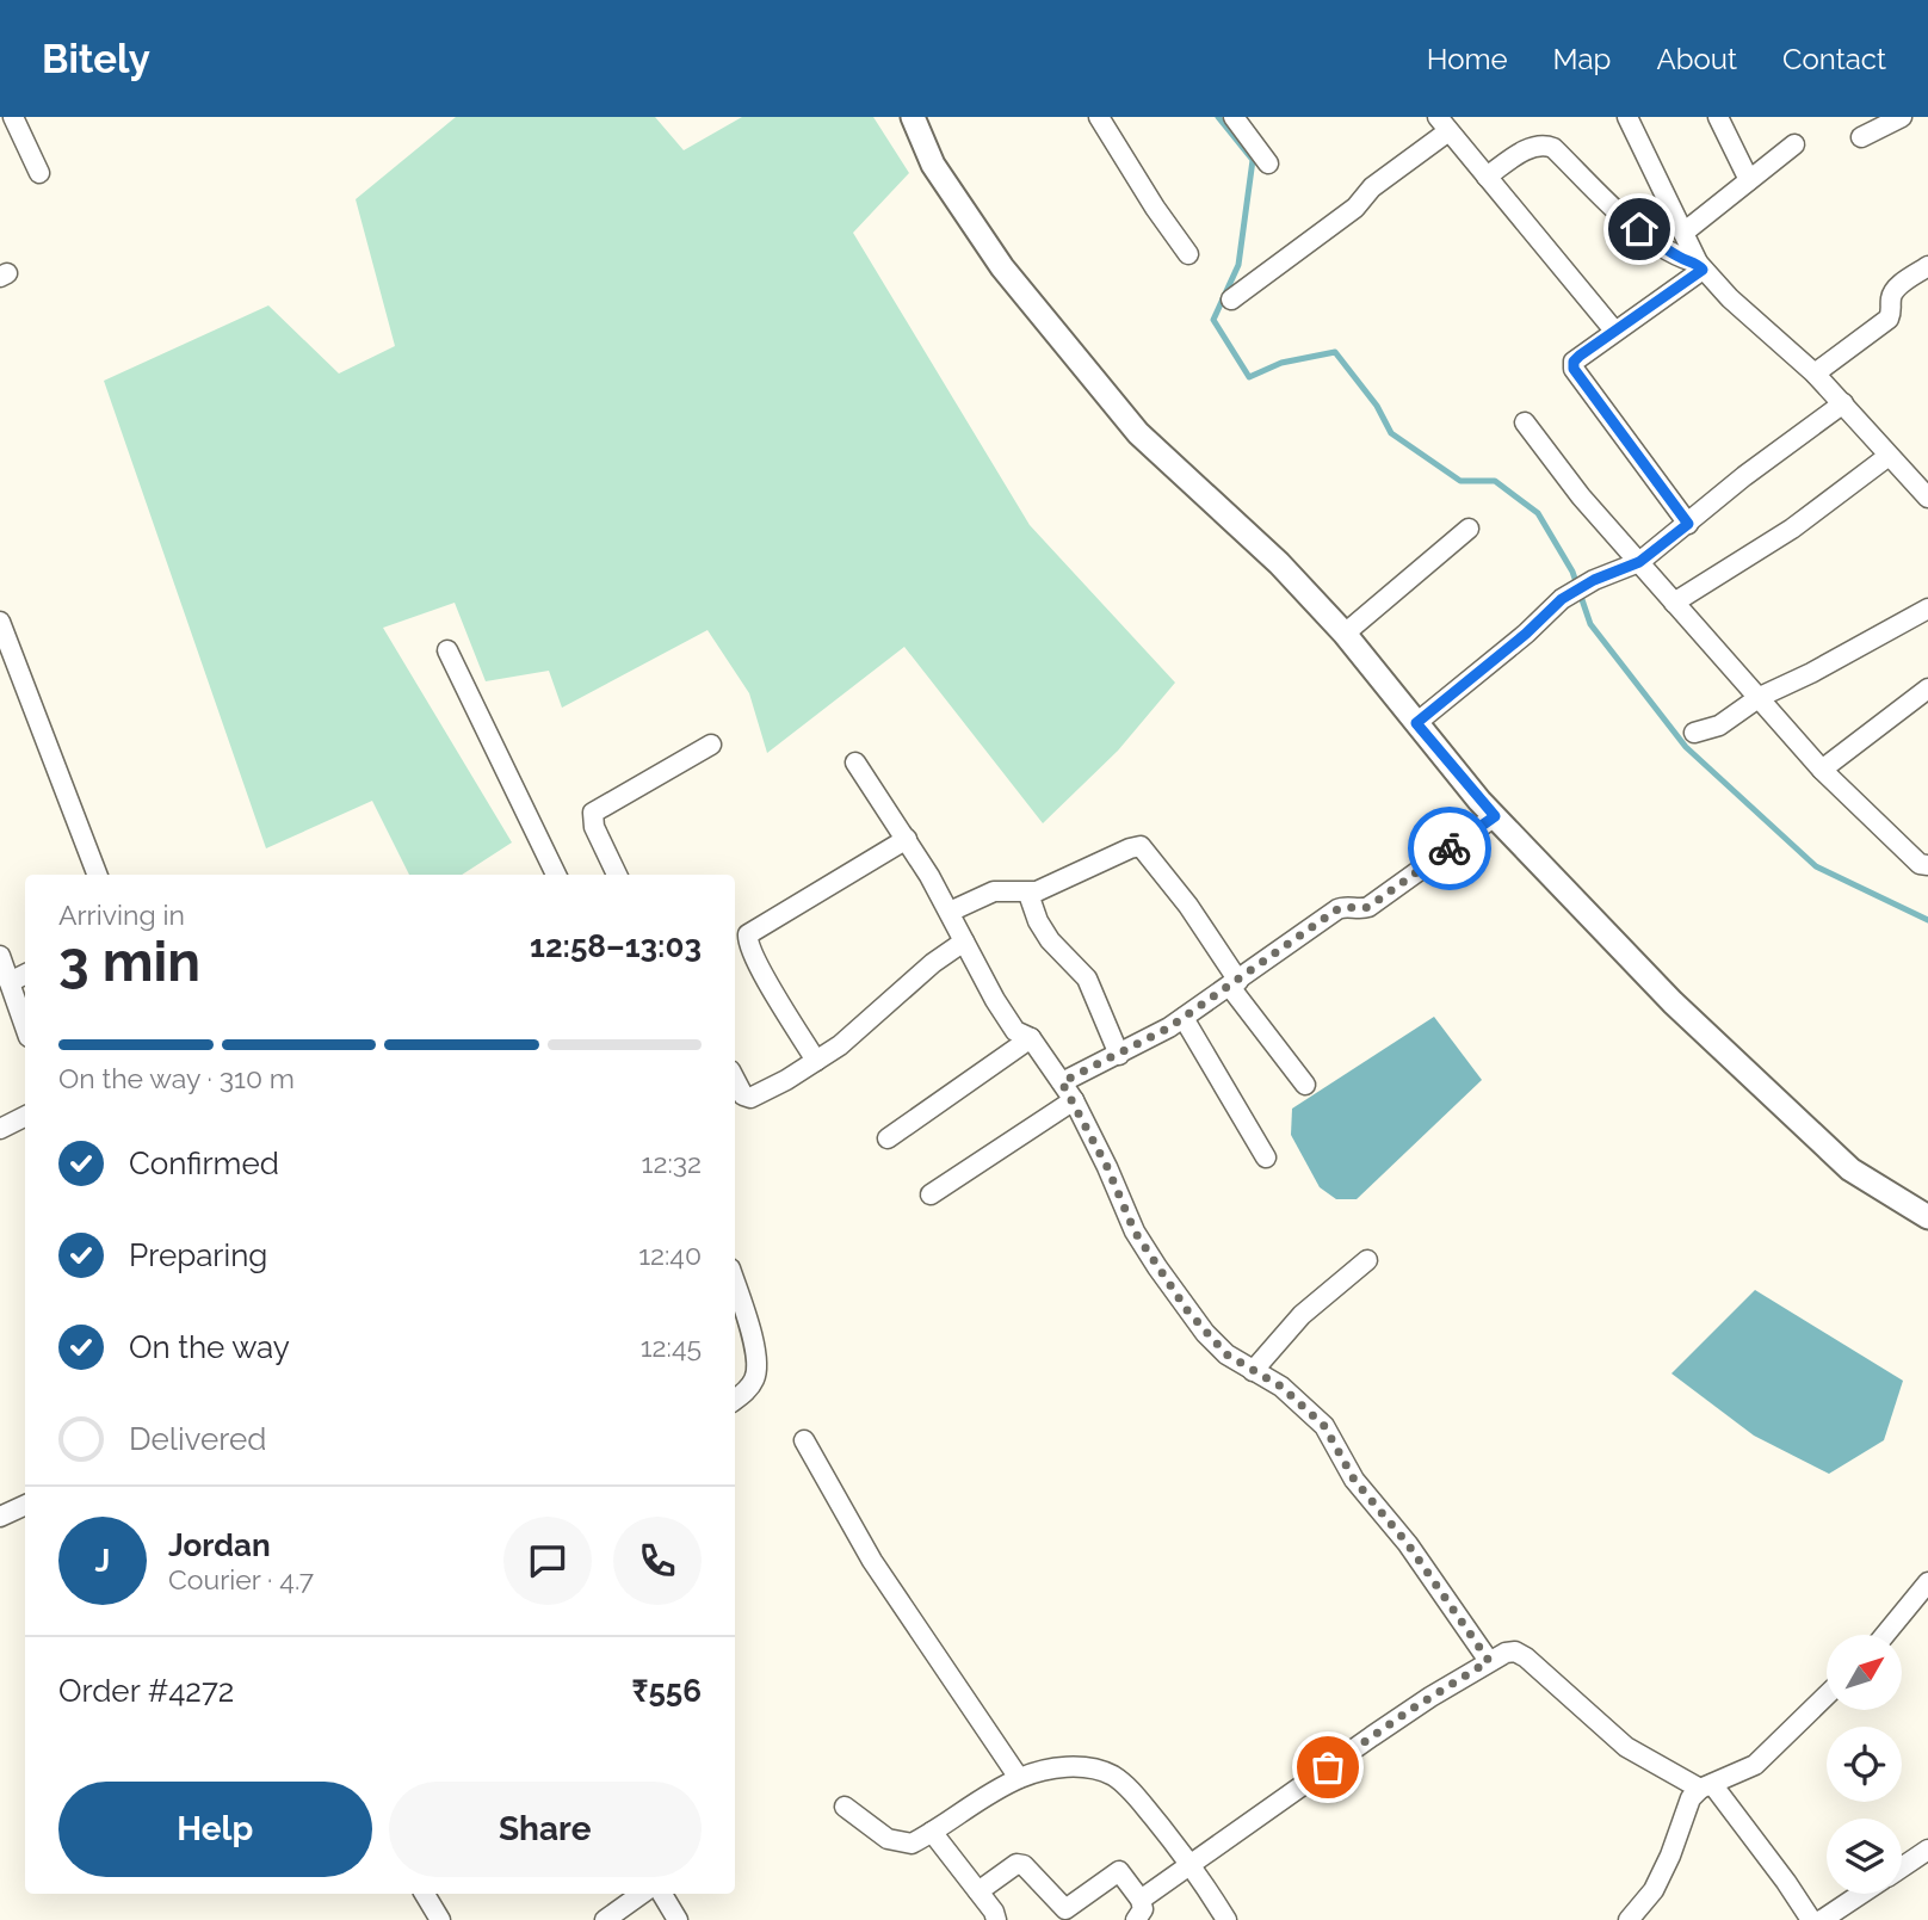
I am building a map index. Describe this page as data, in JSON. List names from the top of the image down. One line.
{"north":"top right","page":{"header":"Bitely","nav":["Home","Map","About","Contact"],"heading":["3 min","Arriving in","12:58–13:03"],"panel":["Jordan","Courier · 4.7","Order #4272","₹556"],"bar":"On the way · 310 m","list":[["Confirmed","12:32"],["Preparing","12:40"],["On the way","12:45"],"Delivered"],"round":"J","buttons":["Help","Share"]}}
